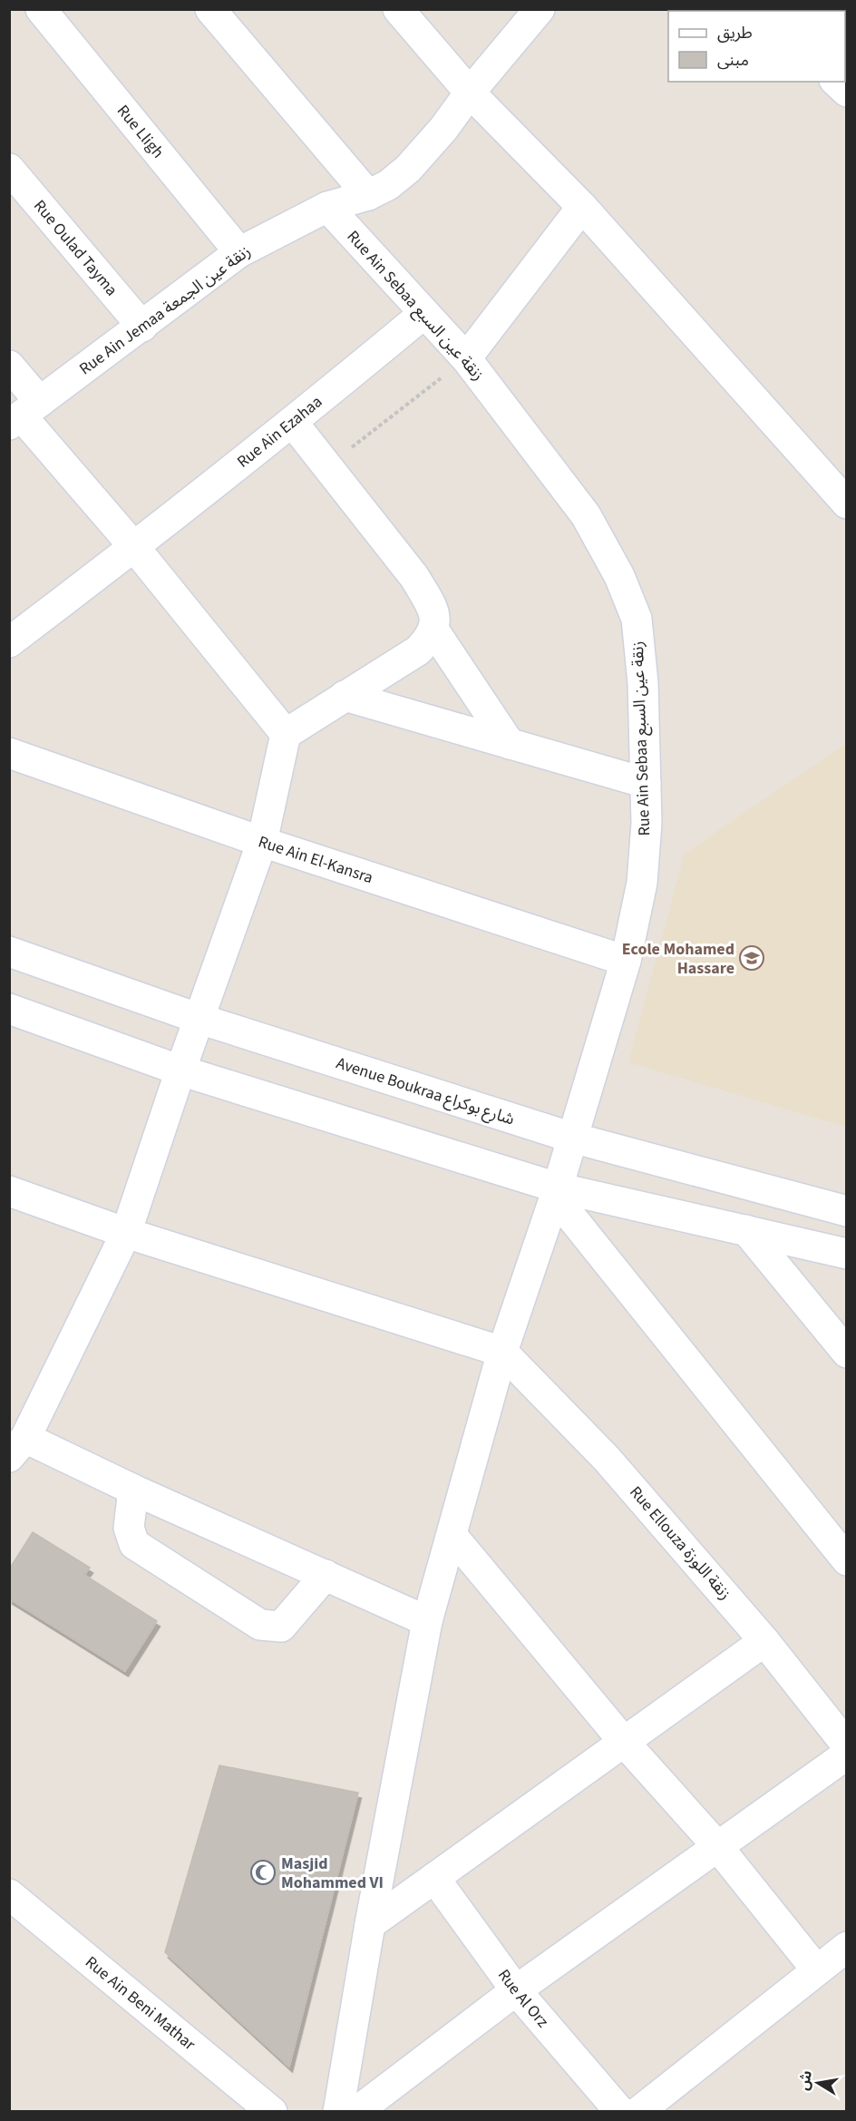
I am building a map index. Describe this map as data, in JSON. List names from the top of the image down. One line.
{"streets":{"street":["Rue Lligh","Rue Oulad Tayma","Rue Ain Sebaa زنقة عين السبع","Rue Ain Jemaa زنقة عين الجمعة","Rue Ain Ezahaa","Rue Ain El-Kansra","Avenue Boukraa شارع بوكراع","Rue Ellouza زنقة اللوزة","Rue Al Orz","Rue Ain Beni Mathar"]},"crossings":[["Rue Lligh","Rue Ain Jemaa زنقة عين الجمعة"],["Rue Oulad Tayma","Rue Ain Jemaa زنقة عين الجمعة"],["Rue Ain Sebaa زنقة عين السبع","Rue Ain Jemaa زنقة عين الجمعة"],["Rue Ain Sebaa زنقة عين السبع","Rue Ain Ezahaa"],["Rue Ain Sebaa زنقة عين السبع","Rue Ain El-Kansra"],["Rue Ain Sebaa زنقة عين السبع","Avenue Boukraa شارع بوكراع"],["Rue Ain Sebaa زنقة عين السبع","Rue Ellouza زنقة اللوزة"]],"places":{"school or university":["Ecole Mohamed Hassare"],"mosque":["Masjid Mohammed VI"]},"legend":["طريق","مبنى"],"north":"left"}
